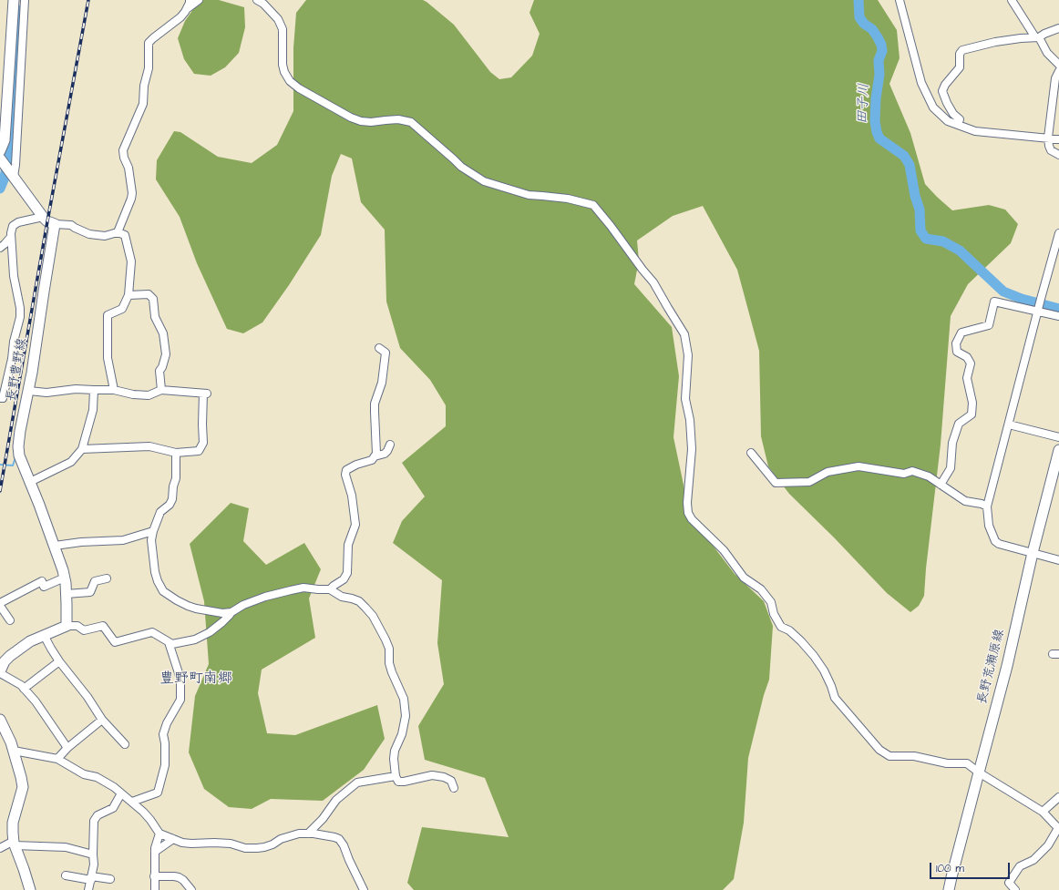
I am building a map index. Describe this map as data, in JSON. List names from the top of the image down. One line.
{"streets":{"main road":["長野豊野線","長野荒瀬原線"]},"districts":["豊野町南郷"],"water":["田子川"],"scale_bar":"100 m"}
